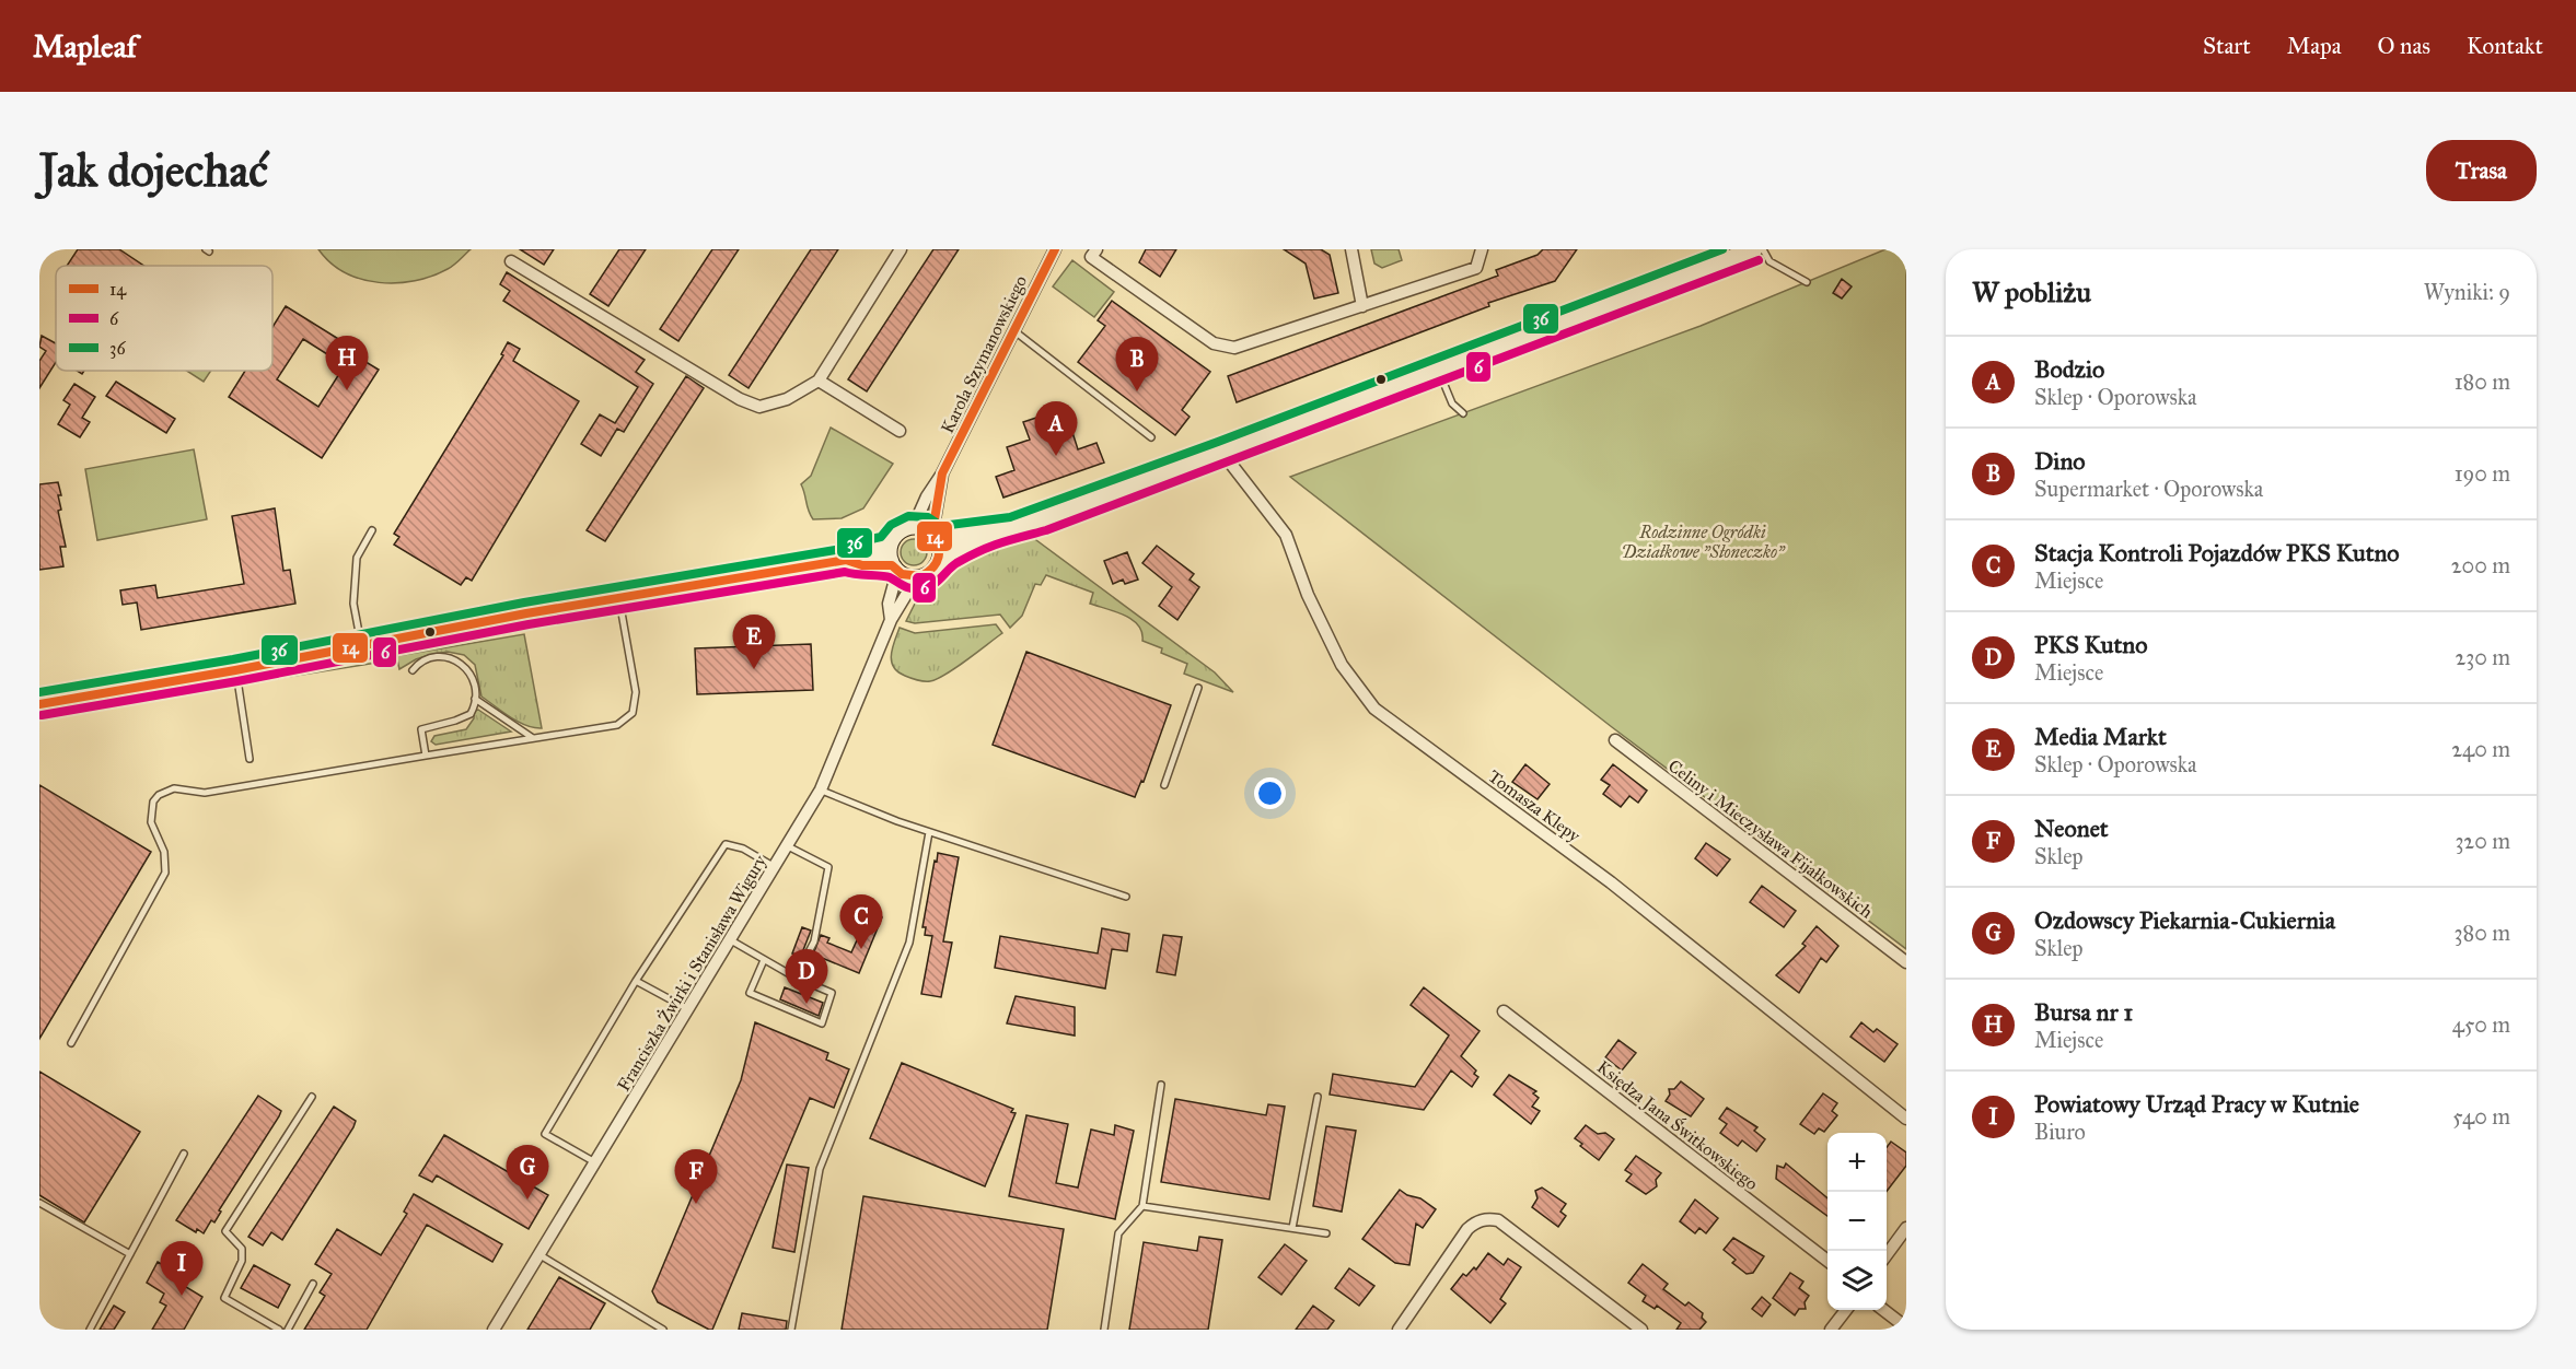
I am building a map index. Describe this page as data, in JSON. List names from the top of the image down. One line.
{"streets":{"street":["Karola Szymanowskiego","Tomasza Klepy","Celiny i Mieczysława Fijałkowskich","Franciszka Żwirki i Stanisława Wigury","Księdza Jana Świtkowskiego"]},"crossings":[["Karola Szymanowskiego","Franciszka Żwirki i Stanisława Wigury"]],"parks":["Rodzinne Ogródki Działkowe \"Słoneczko\""],"lines":["transit line 14","transit line 36","transit line 6"],"legend":["14","6","36"],"page":{"header":"Mapleaf","nav":["Start","Mapa","O nas","Kontakt"],"buttons":"Trasa","title":"Jak dojechać","heading":["W pobliżu","Wyniki: 9"],"list":[{"mark":"A","name":"Bodzio","note":"Sklep · Oporowska","value":"180 m"},{"mark":"B","name":"Dino","note":"Supermarket · Oporowska","value":"190 m"},{"mark":"C","name":"Stacja Kontroli Pojazdów PKS Kutno","note":"Miejsce","value":"200 m"},{"mark":"D","name":"PKS Kutno","note":"Miejsce","value":"230 m"},{"mark":"E","name":"Media Markt","note":"Sklep · Oporowska","value":"240 m"},{"mark":"F","name":"Neonet","note":"Sklep","value":"320 m"},{"mark":"G","name":"Ozdowscy Piekarnia-Cukiernia","note":"Sklep","value":"380 m"},{"mark":"H","name":"Bursa nr 1","note":"Miejsce","value":"450 m"},{"mark":"I","name":"Powiatowy Urząd Pracy w Kutnie","note":"Biuro","value":"540 m"}],"pins":["H","B","A","E","C","D","G","F","I"],"map_buttons":["+","−"]}}
